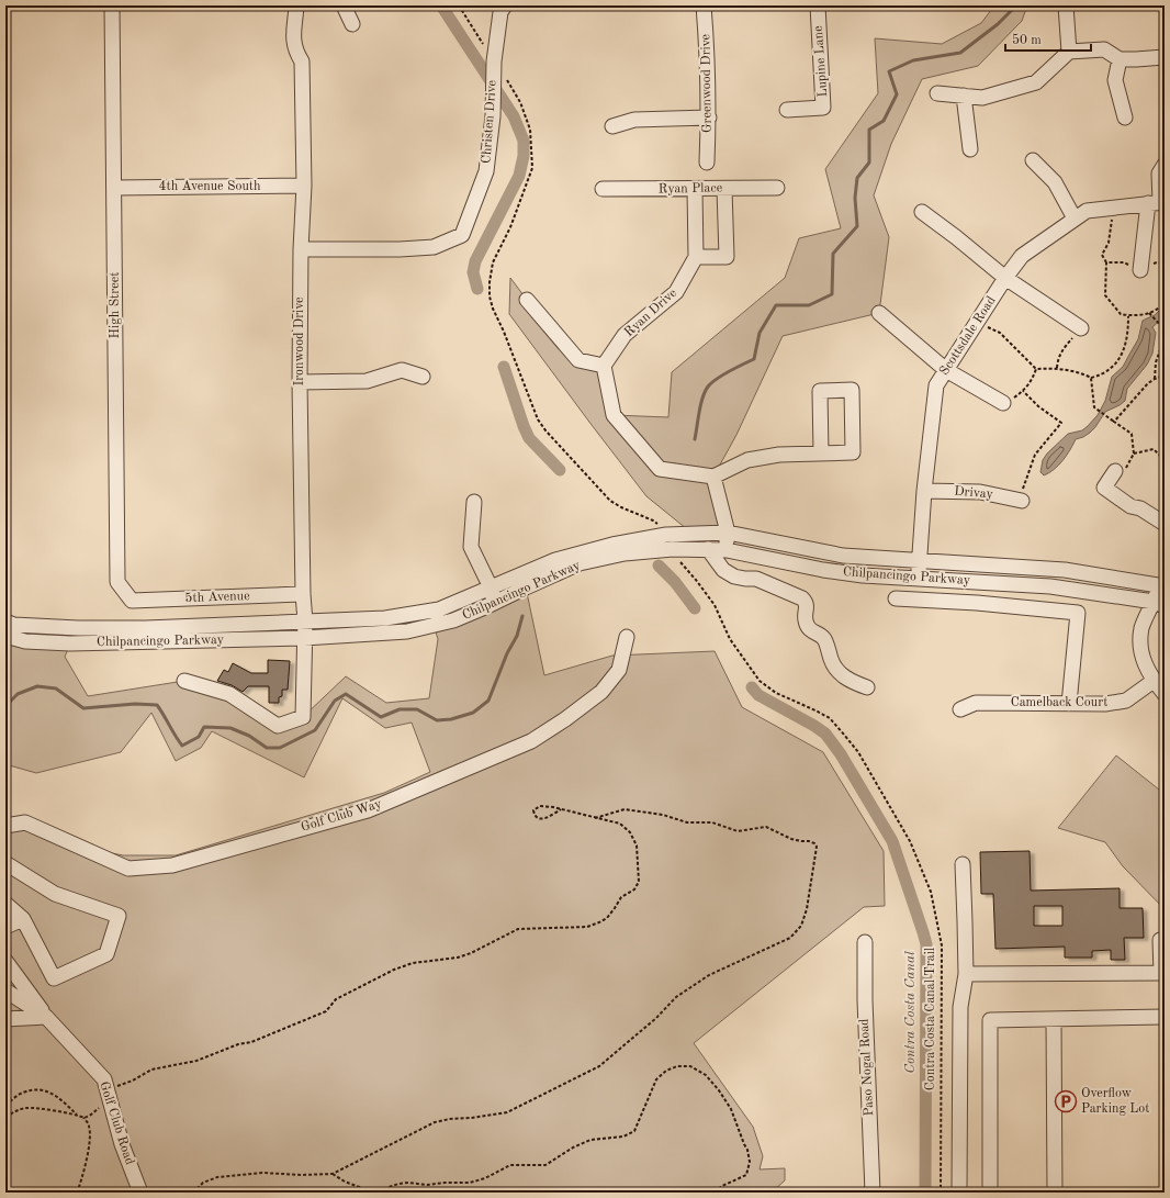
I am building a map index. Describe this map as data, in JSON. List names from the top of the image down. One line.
{"streets":{"street":["Lupine Lane","Greenwood Drive","Christen Drive","4th Avenue South","Ryan Place","High Street","Ryan Drive","Scottsdale Road","Ironwood Drive","Drivay","Chilpancingo Parkway","5th Avenue","Camelback Court","Golf Club Way","Paso Nogal Road","Golf Club Road"],"path":["Contra Costa Canal Trail"]},"crossings":[["Christen Drive","Ironwood Drive"],["4th Avenue South","High Street"],["4th Avenue South","Ironwood Drive"],["High Street","5th Avenue"],["Scottsdale Road","Drivay"],["Scottsdale Road","Chilpancingo Parkway"],["Ironwood Drive","Chilpancingo Parkway"],["Ironwood Drive","5th Avenue"],["Chilpancingo Parkway","Contra Costa Canal Trail"]],"water":["Contra Costa Canal"],"places":{"parking":["Overflow Parking Lot"]},"scale_bar":"50 m"}
